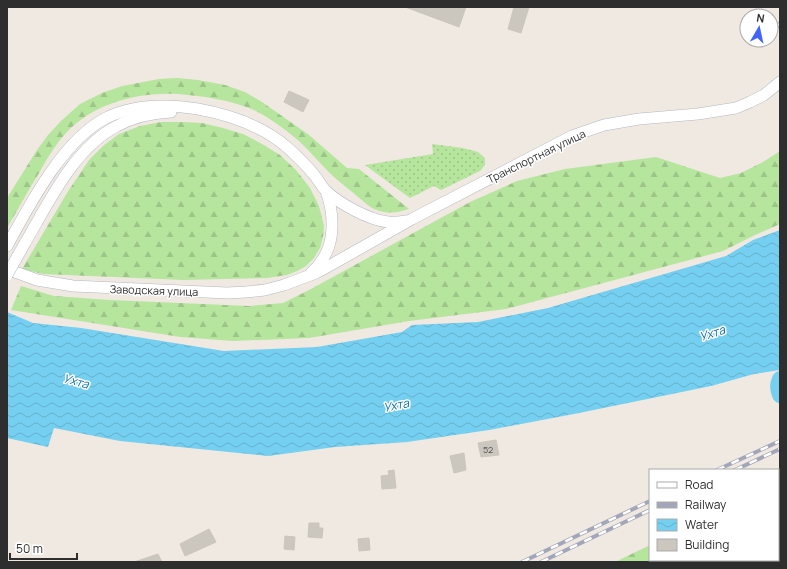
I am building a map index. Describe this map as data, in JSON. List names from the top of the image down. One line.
{"streets":{"street":["Транспортная улица","Заводская улица"]},"crossings":[["Транспортная улица","Заводская улица"]],"water":["Ухта"],"house_numbers":["52"],"legend":["Road","Railway","Water","Building"],"scale_bar":"50 m","north":"top"}
